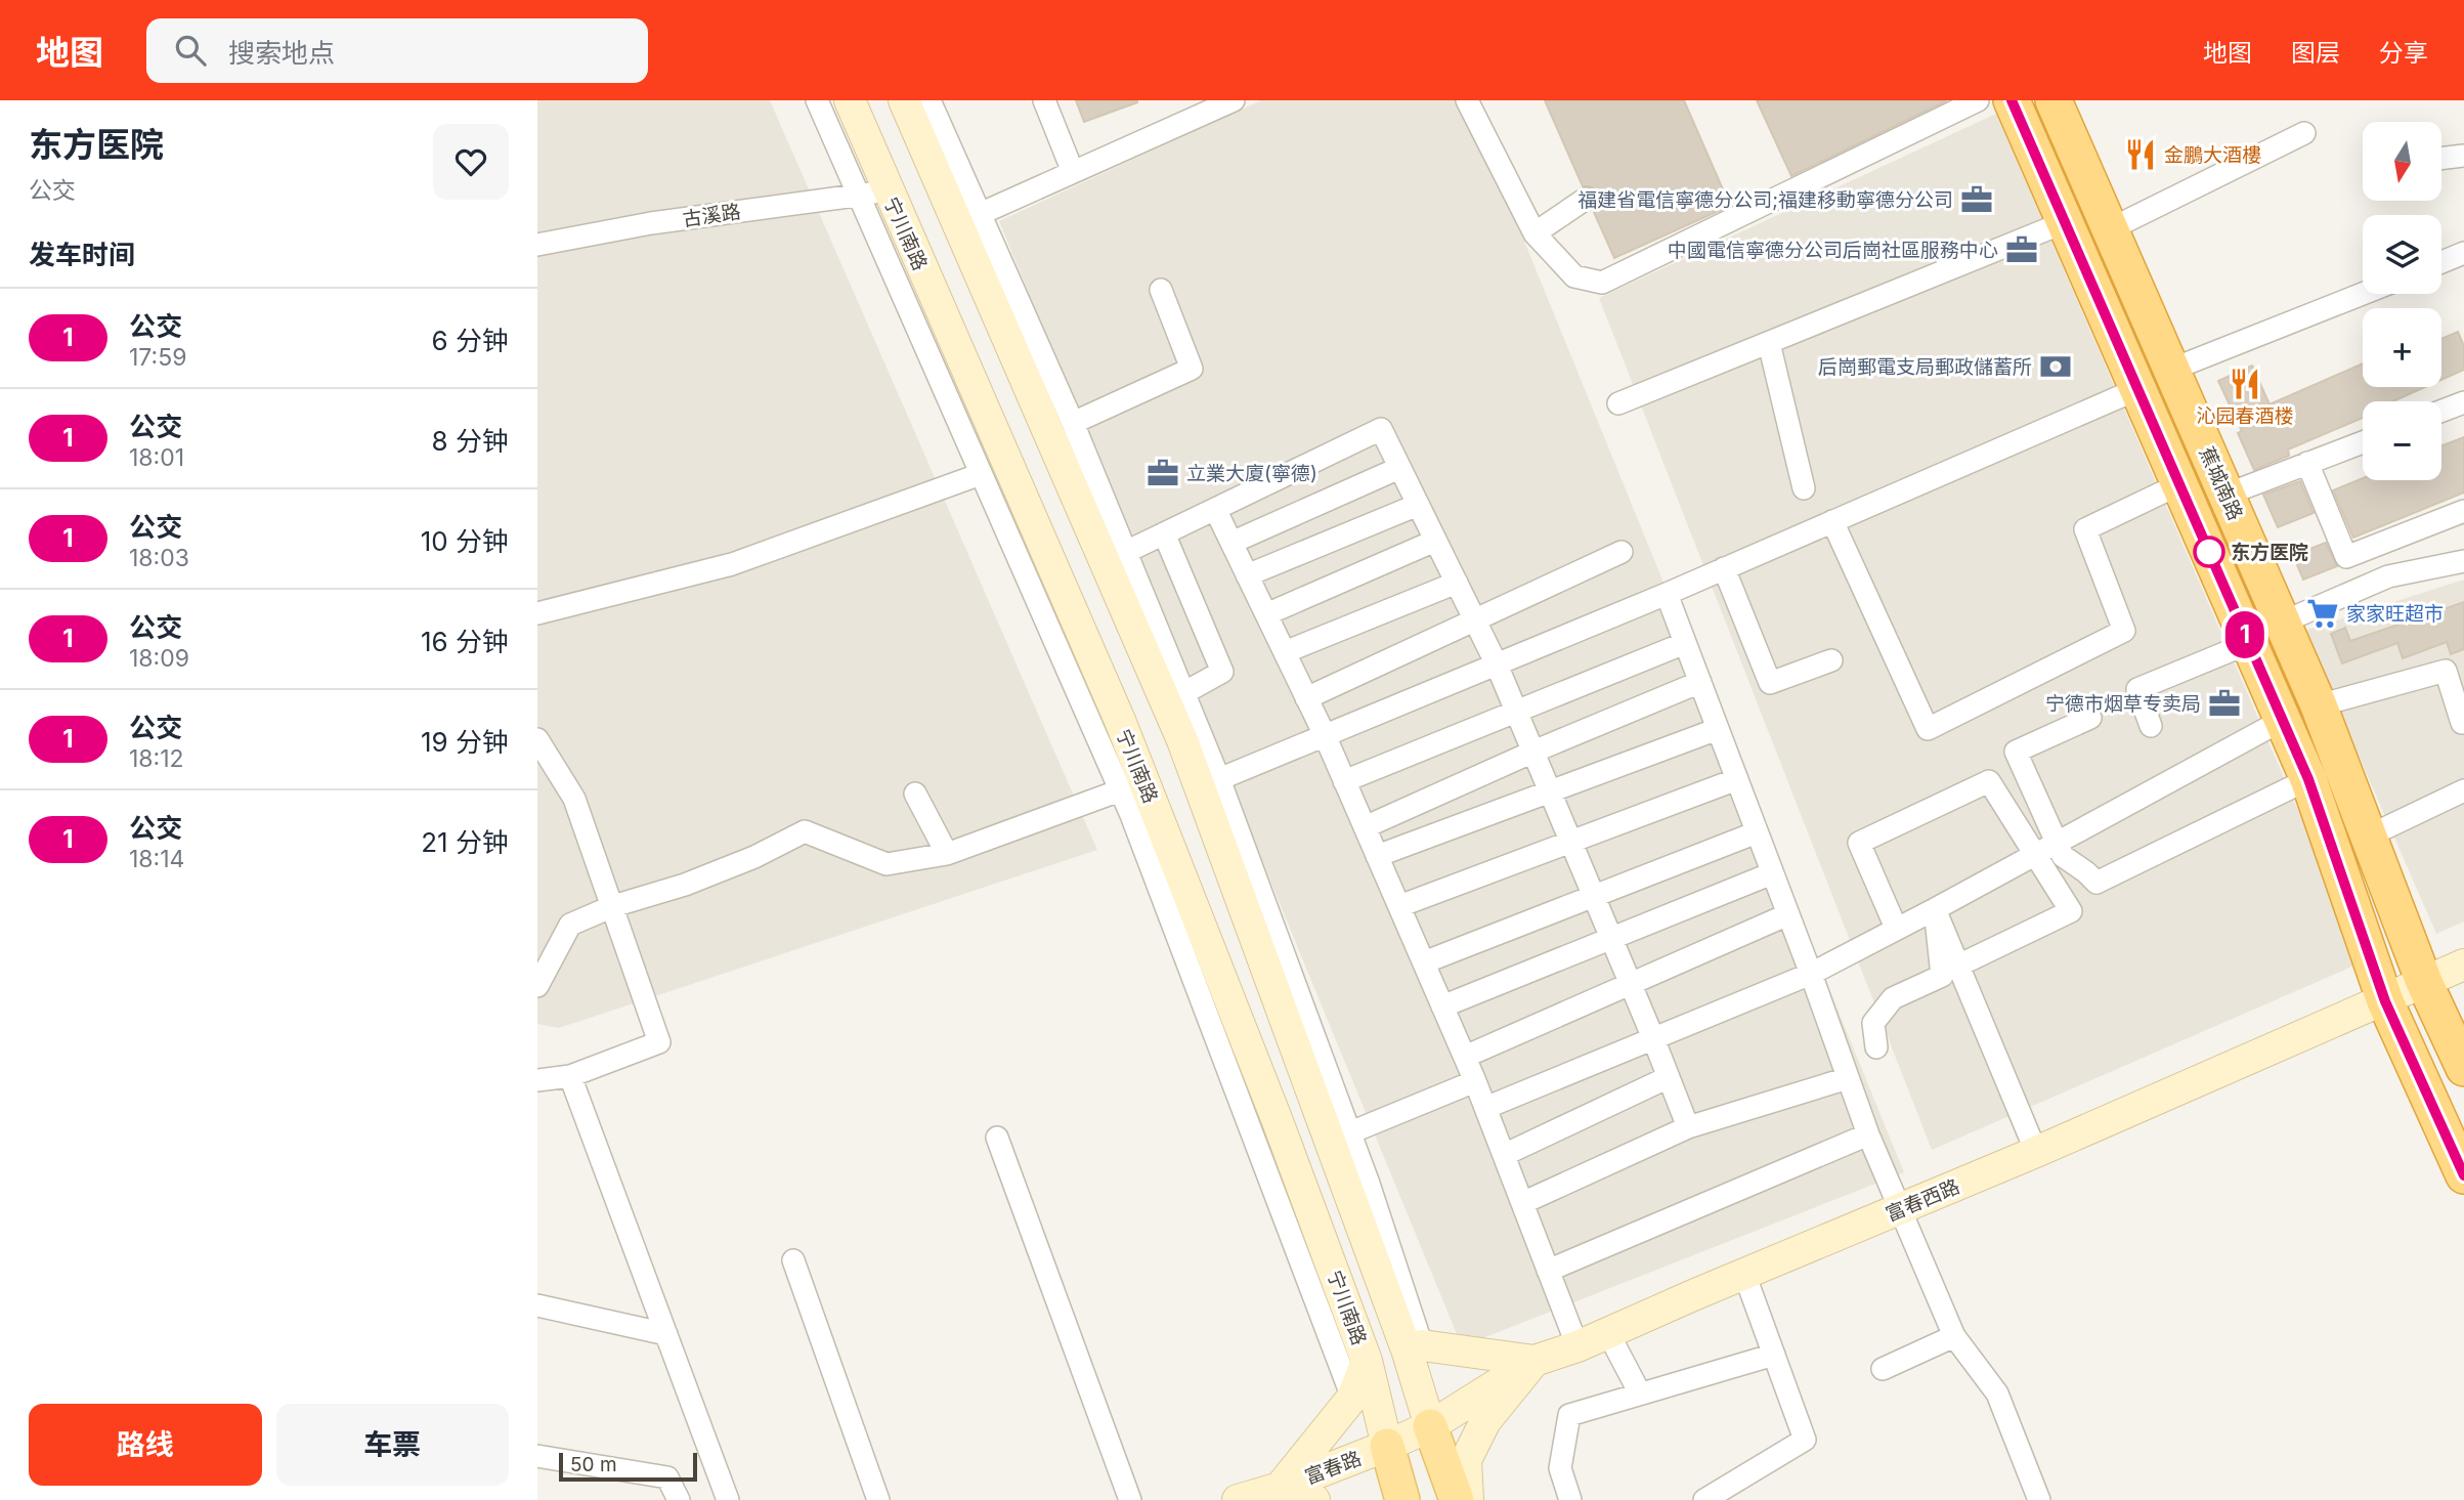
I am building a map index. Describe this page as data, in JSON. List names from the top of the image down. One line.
{"streets":{"highway":["蕉城南路"],"main road":["宁川南路","富春西路","富春路"],"street":["古溪路"]},"crossings":[["古溪路","宁川南路"],["宁川南路","富春西路"],["宁川南路","富春路"],["蕉城南路","富春西路"],["富春西路","富春路"]],"places":{"restaurant":["金鵬大酒樓","沁园春酒楼"],"office":["福建省電信寧德分公司;福建移動寧德分公司","中國電信寧德分公司后崗社區服務中心","立業大廈(寧德)","宁德市烟草专卖局"],"bank":["后崗郵電支局郵政儲蓄所"],"other":["东方医院"],"supermarket":["家家旺超市"]},"lines":["bus line 1"],"scale_bar":"50 m","north":"bottom","page":{"header":"地图","search":"搜索地点","nav":["地图","图层","分享"],"heading":[["东方医院","公交"],"发车时间"],"on_map":"1","map_buttons":["+","−"],"list":[{"mark":"1","name":"公交","note":"17:59","value":"6 分钟"},{"mark":"1","name":"公交","note":"18:01","value":"8 分钟"},{"mark":"1","name":"公交","note":"18:03","value":"10 分钟"},{"mark":"1","name":"公交","note":"18:09","value":"16 分钟"},{"mark":"1","name":"公交","note":"18:12","value":"19 分钟"},{"mark":"1","name":"公交","note":"18:14","value":"21 分钟"}],"buttons":["路线","车票"],"scale":"50 m"}}
